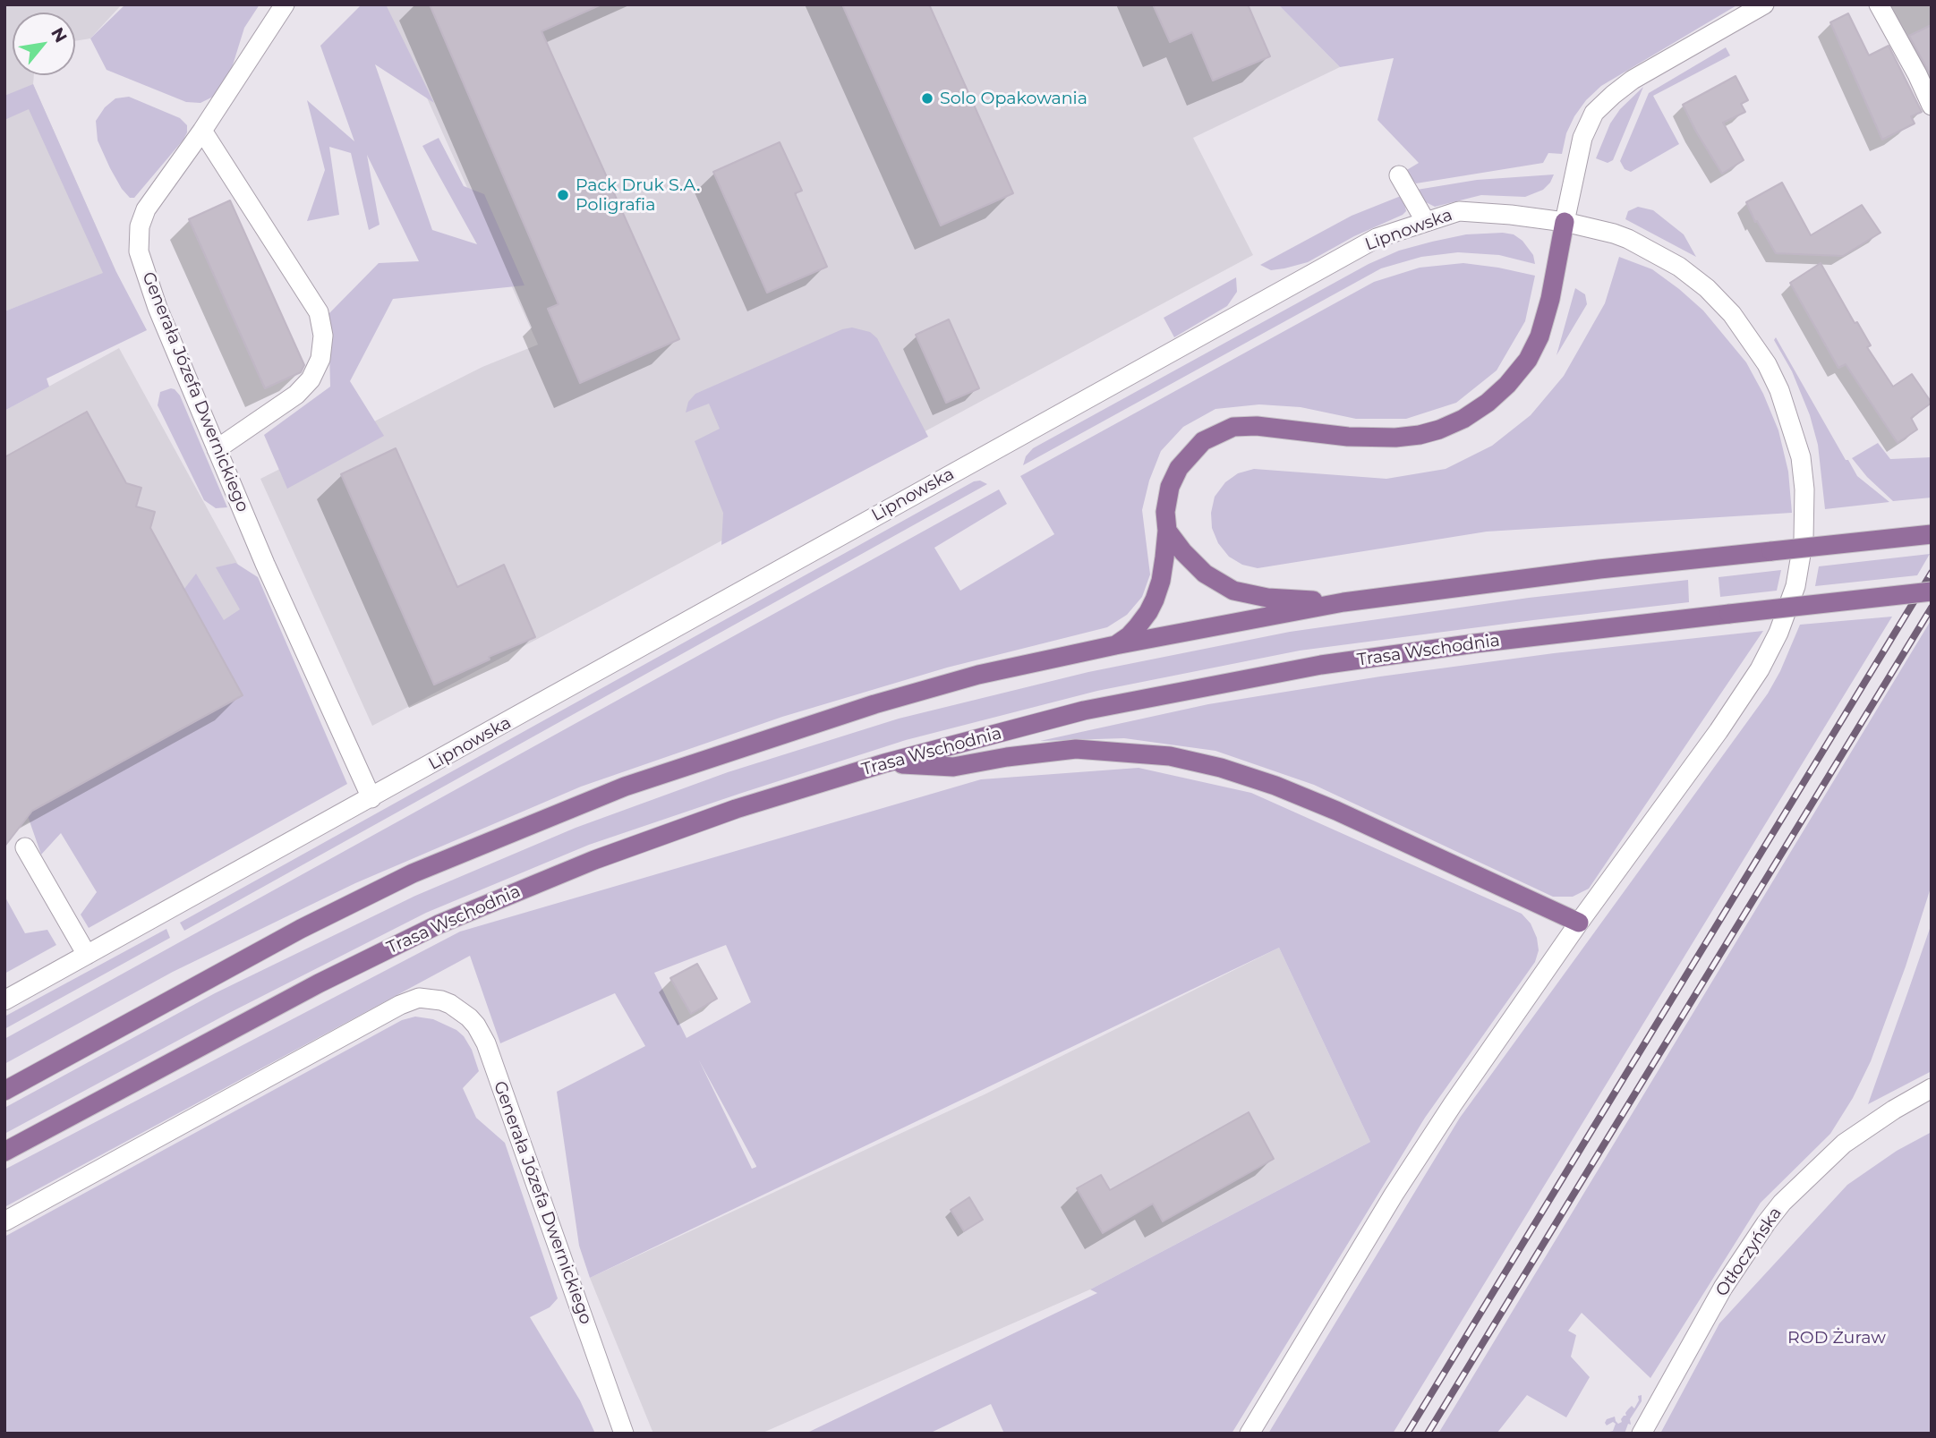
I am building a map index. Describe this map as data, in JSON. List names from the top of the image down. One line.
{"streets":{"main road":["Trasa Wschodnia"],"street":["Lipnowska","Generała Józefa Dwernickiego","Otłoczyńska"]},"crossings":[["Lipnowska","Generała Józefa Dwernickiego"]],"parks":["ROD Żuraw"],"places":["Solo Opakowania","Pack Druk S.A. Poligrafia"],"north":"top right"}
